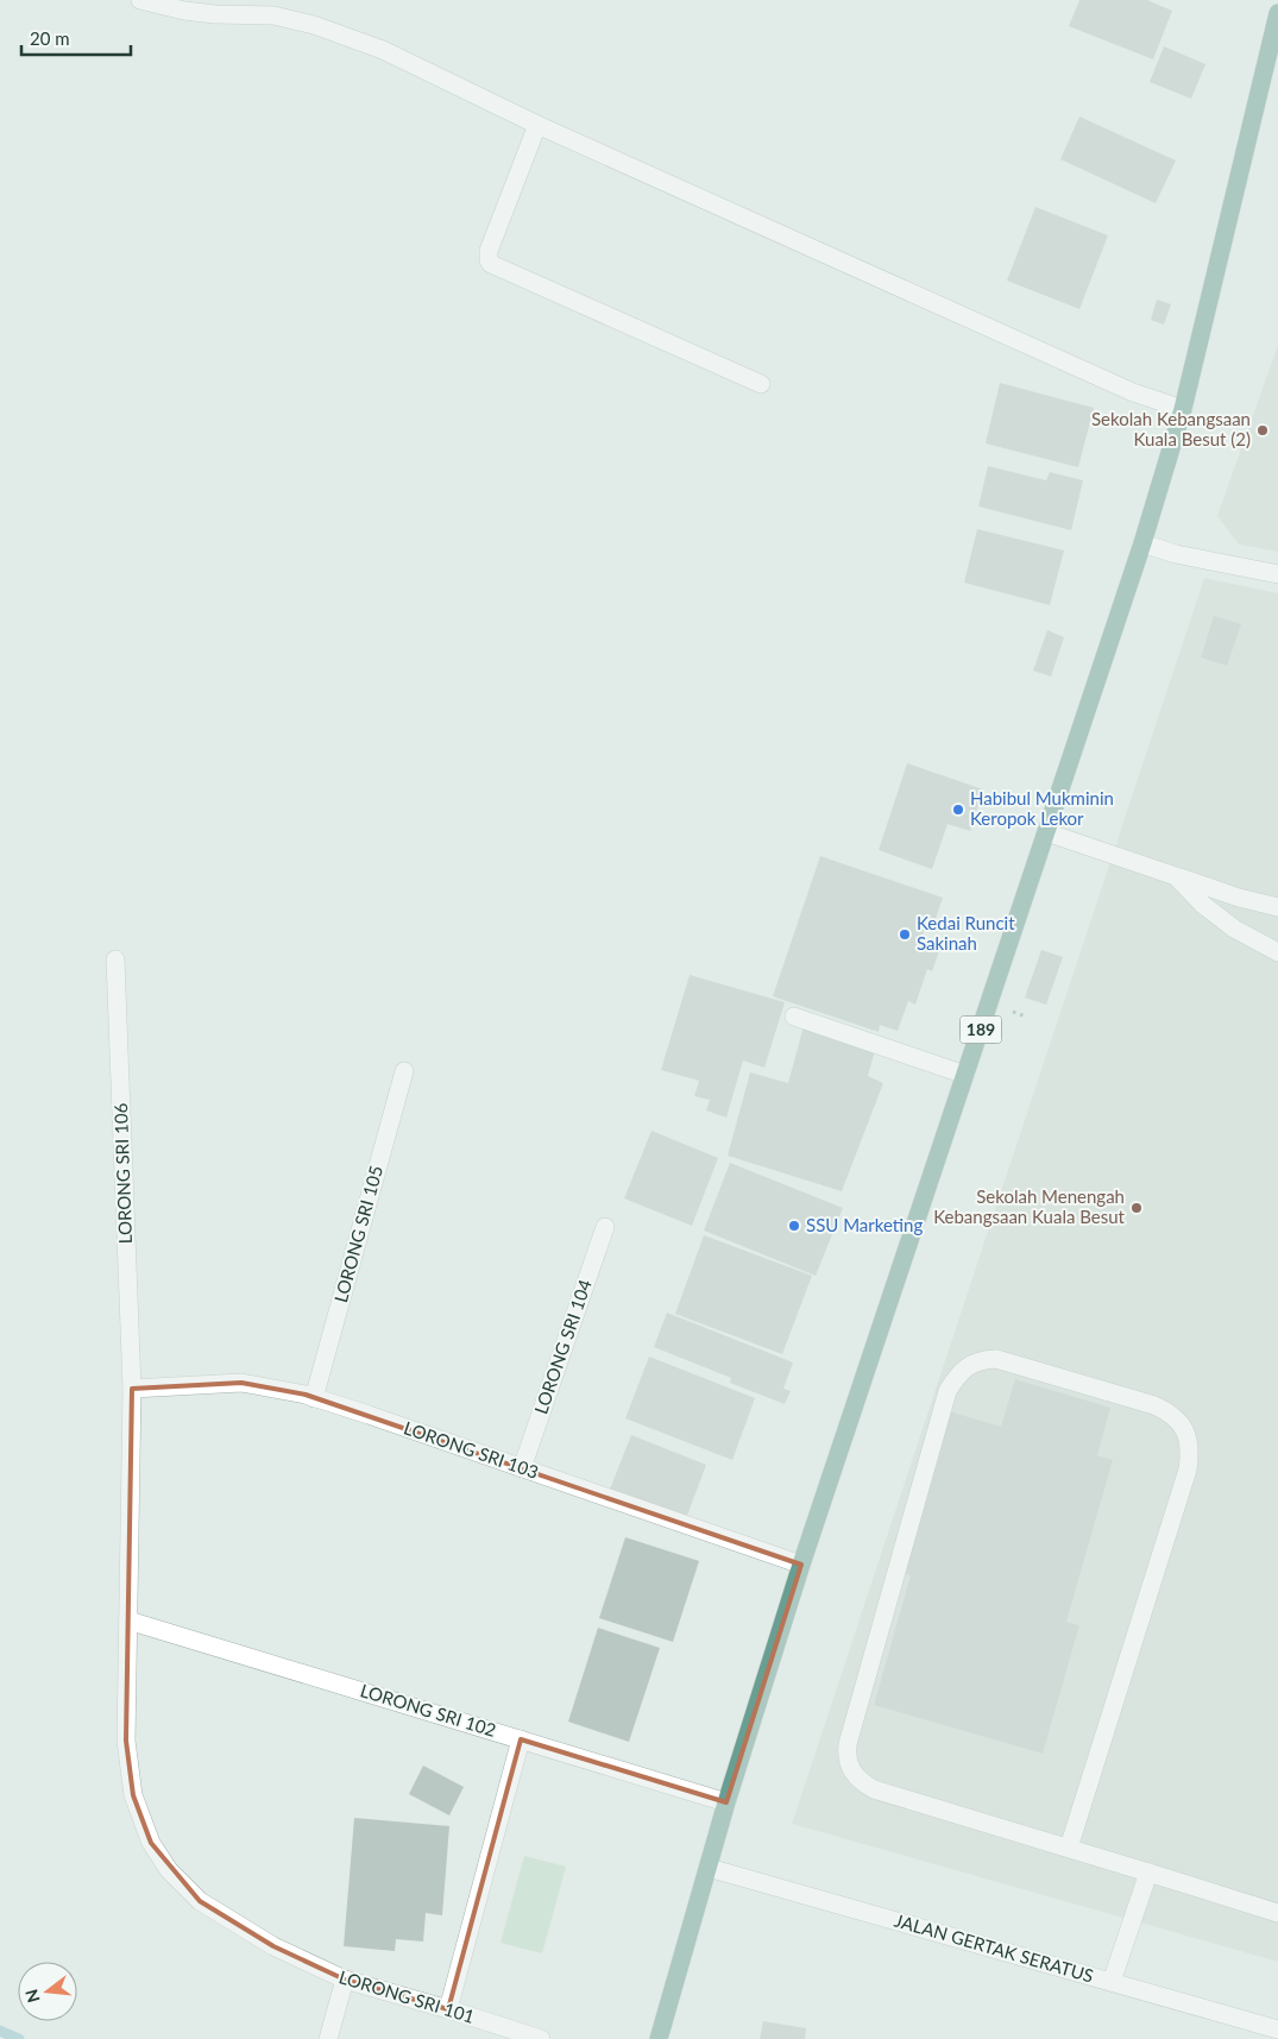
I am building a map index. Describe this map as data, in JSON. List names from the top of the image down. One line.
{"streets":{"main road":["189"],"street":["LORONG SRI 106","LORONG SRI 105","LORONG SRI 104","LORONG SRI 103","LORONG SRI 102","JALAN GERTAK SERATUS","LORONG SRI 101"]},"crossings":[["189","LORONG SRI 103"],["189","LORONG SRI 102"],["189","JALAN GERTAK SERATUS"],["LORONG SRI 106","LORONG SRI 103"],["LORONG SRI 106","LORONG SRI 102"],["LORONG SRI 106","LORONG SRI 101"],["LORONG SRI 105","LORONG SRI 103"],["LORONG SRI 104","LORONG SRI 103"],["LORONG SRI 102","LORONG SRI 101"]],"places":["Sekolah Kebangsaan Kuala Besut (2)","Habibul Mukminin Keropok Lekor","Kedai Runcit Sakinah","Sekolah Menengah Kebangsaan Kuala Besut","SSU Marketing"],"scale_bar":"20 m","north":"left"}
